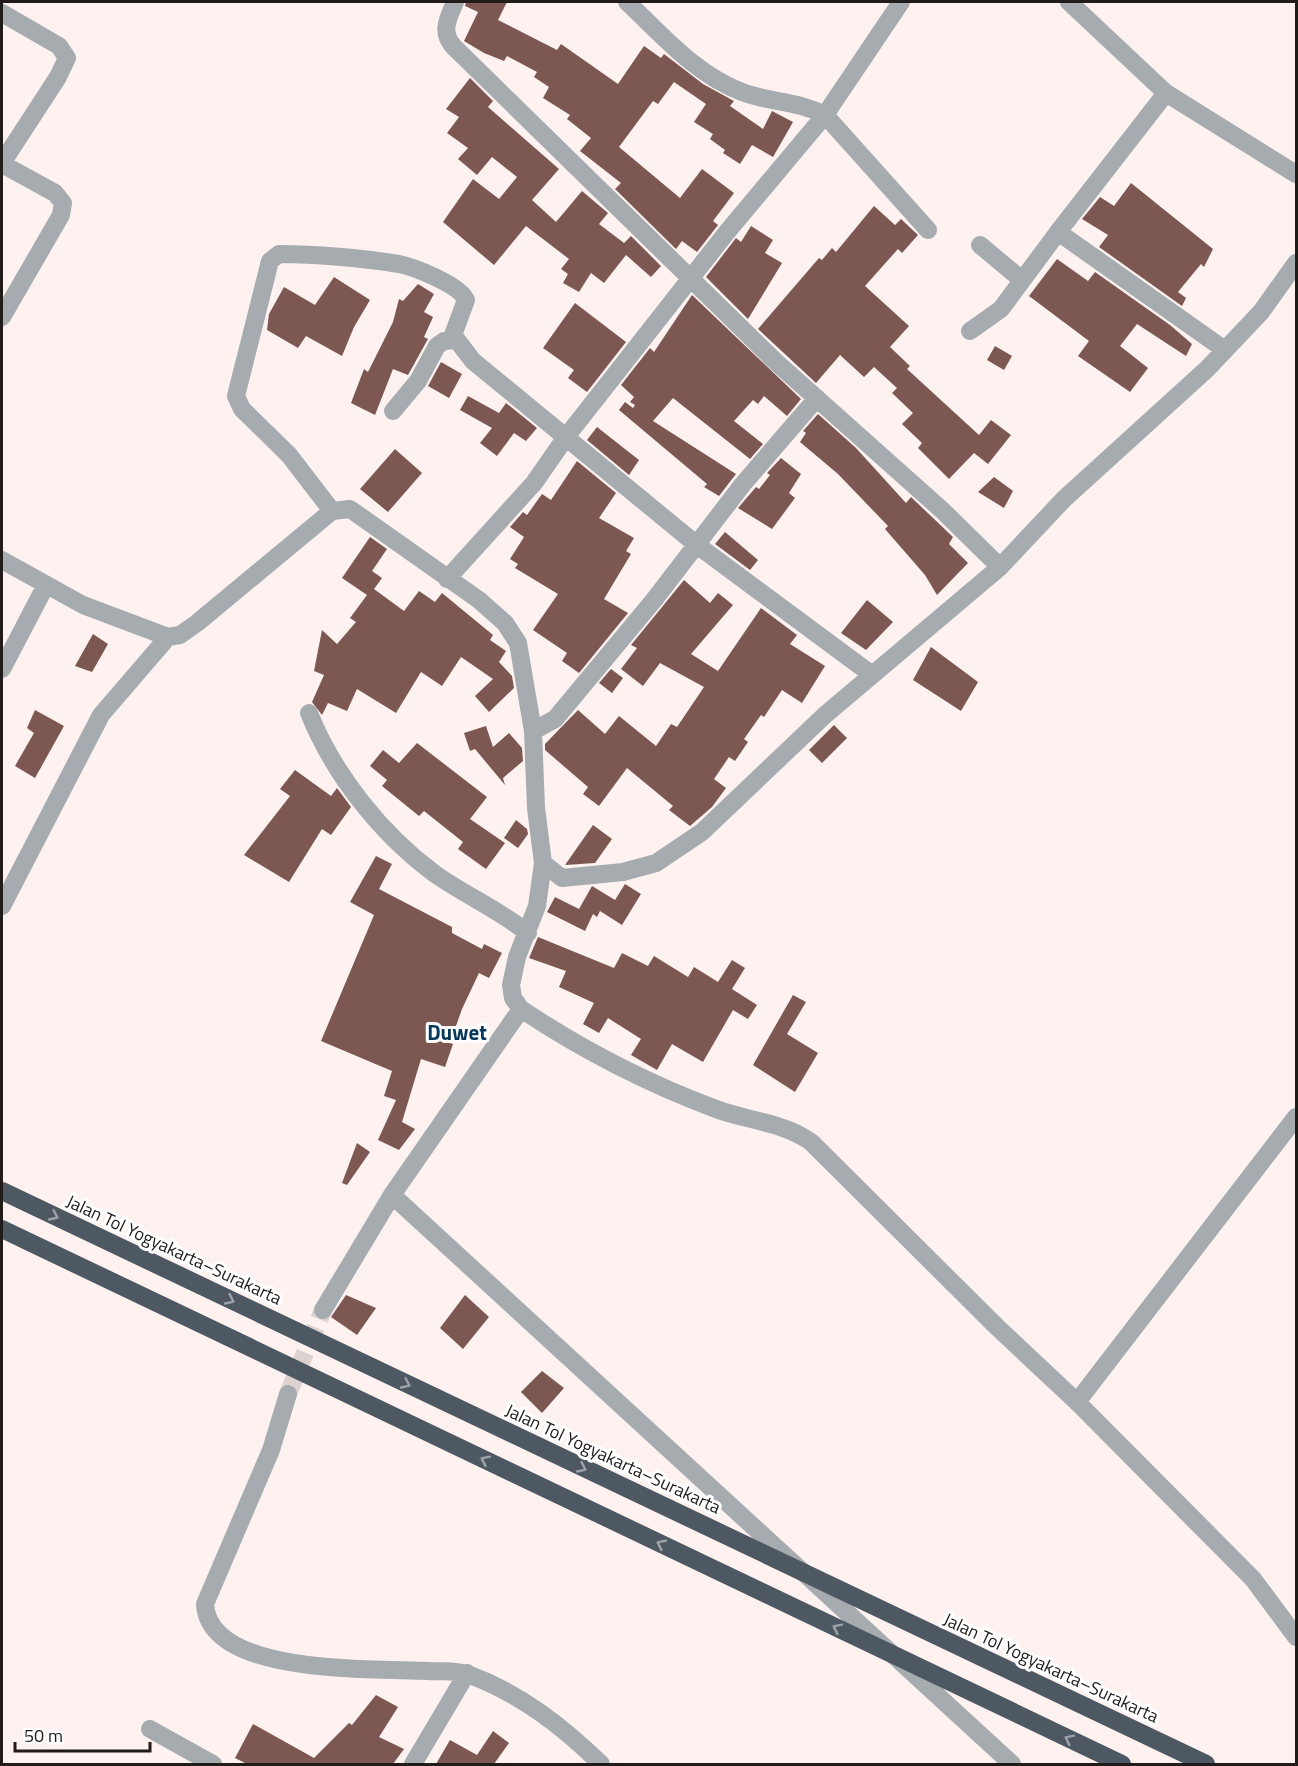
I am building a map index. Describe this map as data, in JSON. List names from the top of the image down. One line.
{"streets":{"highway":["Jalan Tol Yogyakarta–Surakarta"]},"districts":["Duwet"],"scale_bar":"50 m"}
